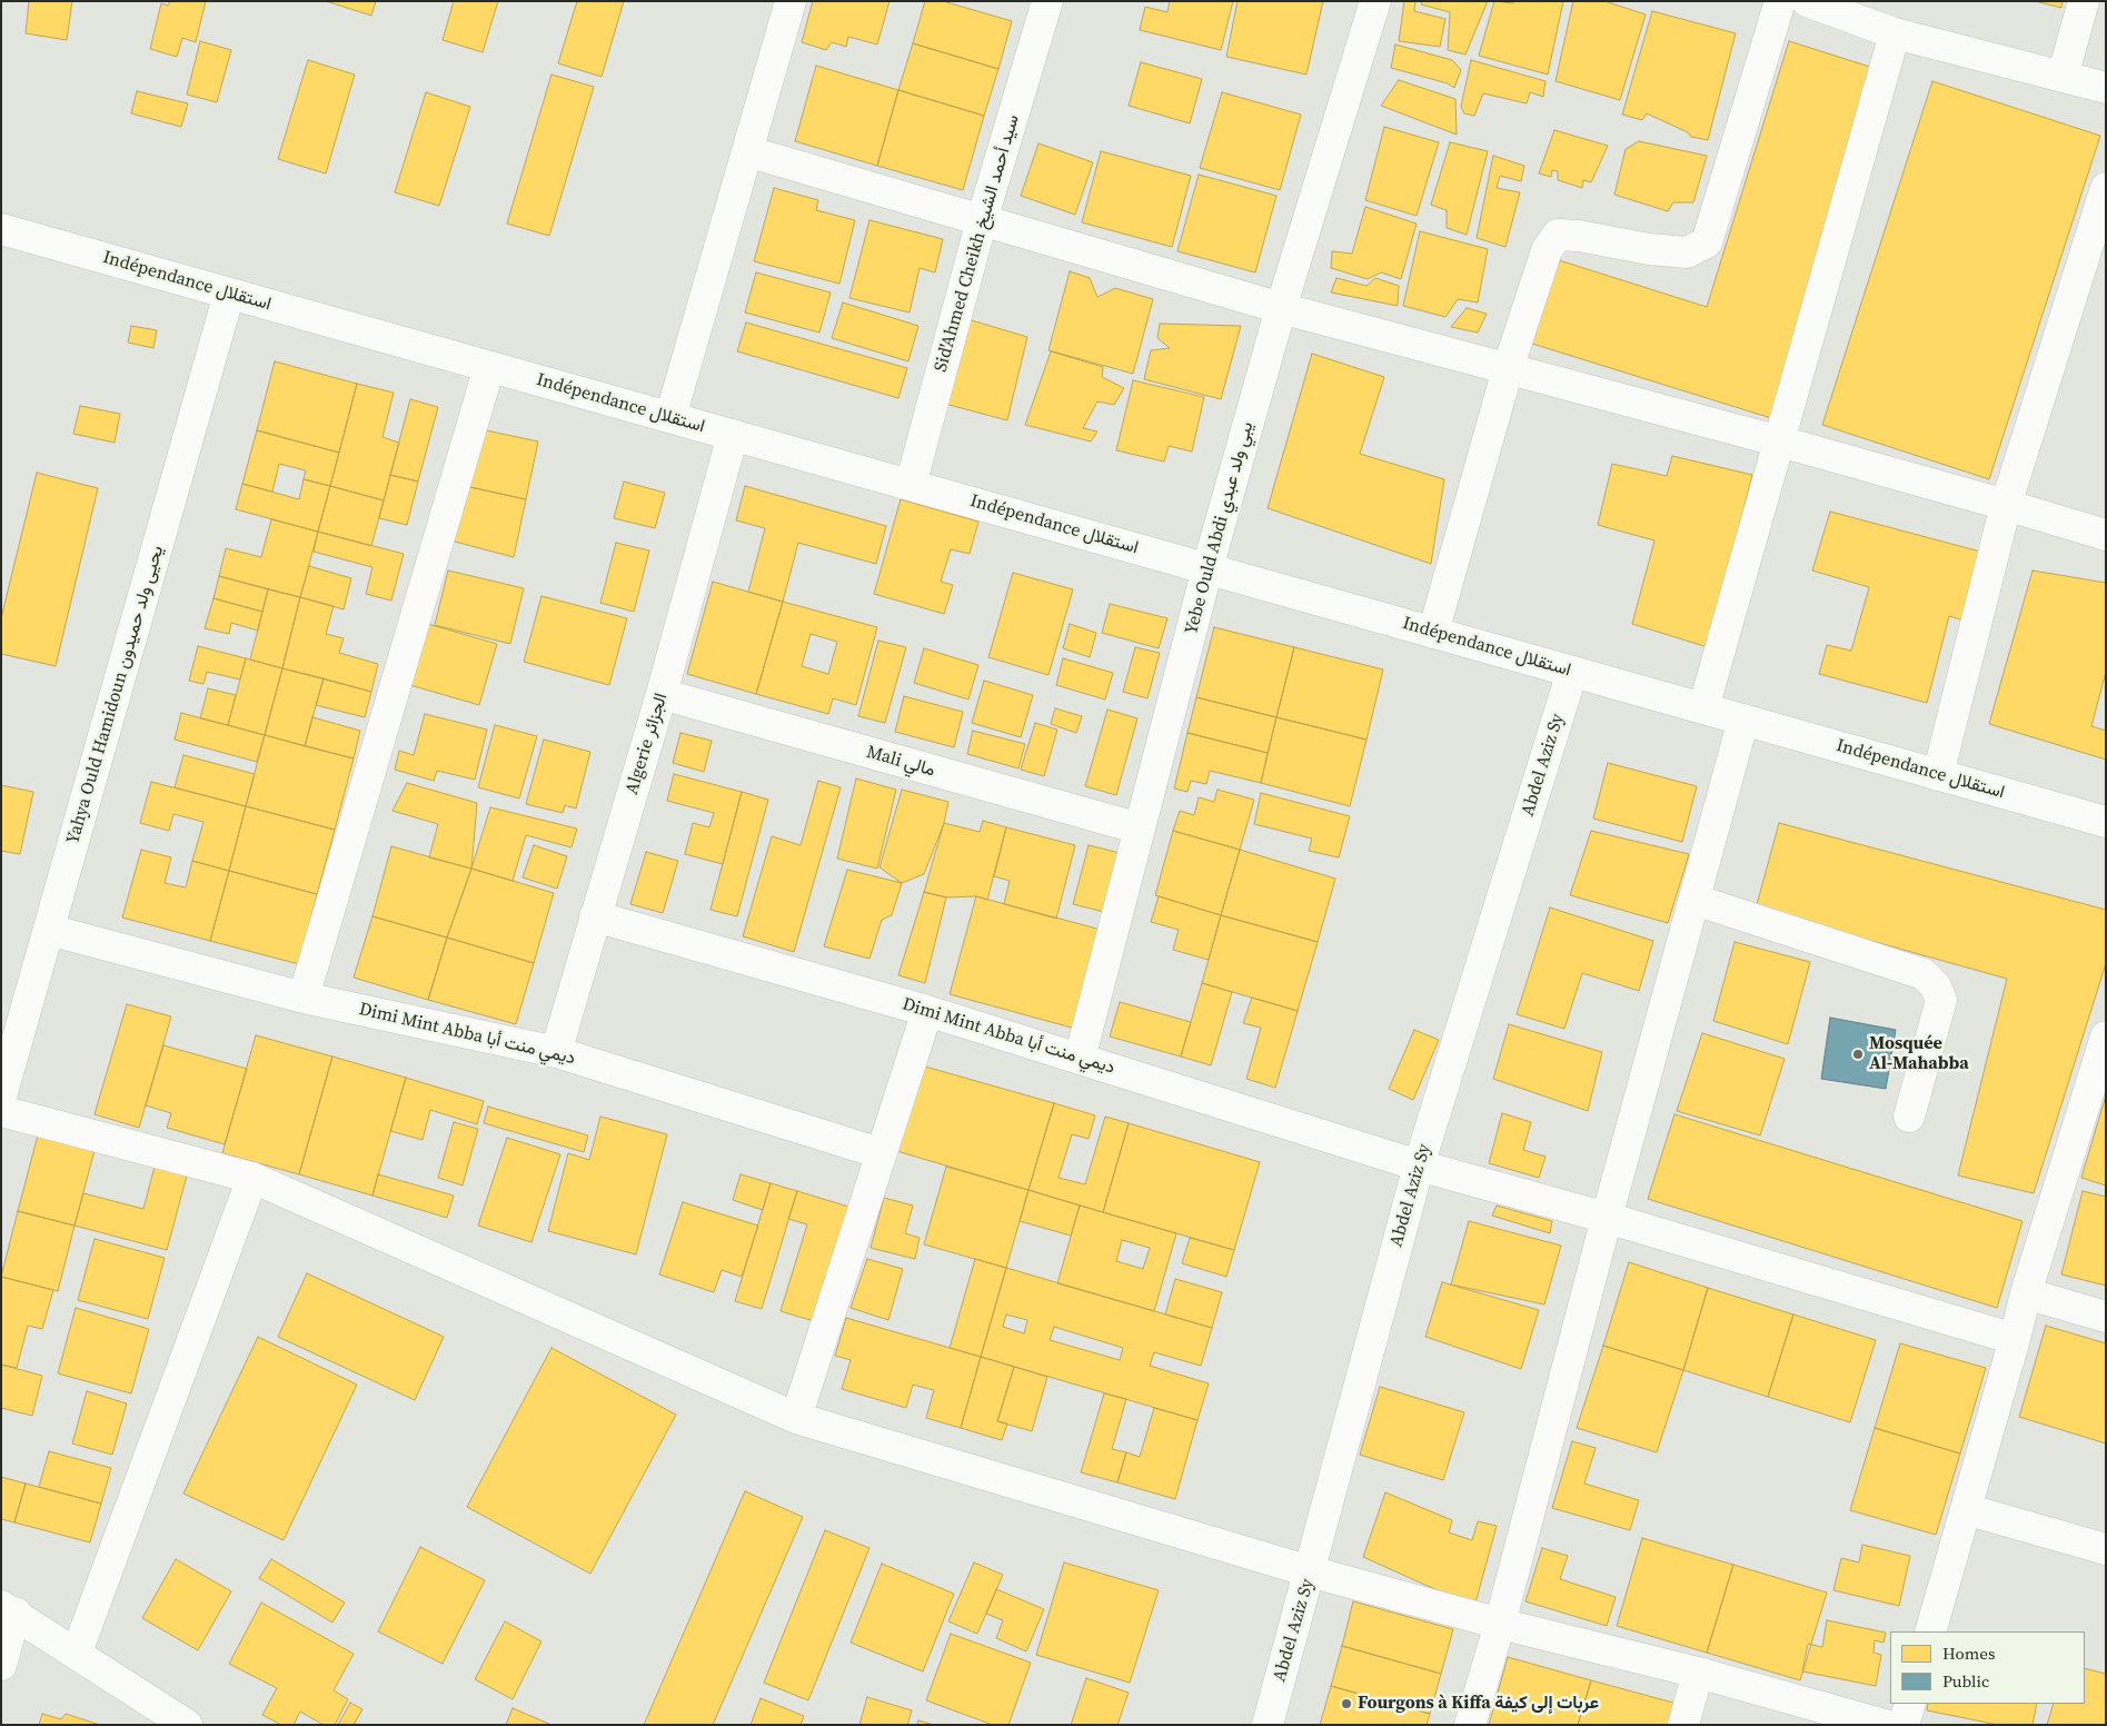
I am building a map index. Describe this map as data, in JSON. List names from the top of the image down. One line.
{"streets":{"street":["Sid'Ahmed Cheikh سيد أحمد الشيخ","Indépendance استقلال","Yebe Ould Abdi يبي ولد عبدي","Yahya Ould Hamidoun يحيى ولد حميدون","Algerie الجزائر","Mali مالي","Abdel Aziz Sy","Dimi Mint Abba ديمي منت أبا"]},"crossings":[["Sid'Ahmed Cheikh سيد أحمد الشيخ","Indépendance استقلال"],["Indépendance استقلال","Yebe Ould Abdi يبي ولد عبدي"],["Indépendance استقلال","Yahya Ould Hamidoun يحيى ولد حميدون"],["Indépendance استقلال","Algerie الجزائر"],["Indépendance استقلال","Abdel Aziz Sy"],["Yebe Ould Abdi يبي ولد عبدي","Mali مالي"],["Yebe Ould Abdi يبي ولد عبدي","Dimi Mint Abba ديمي منت أبا"],["Yahya Ould Hamidoun يحيى ولد حميدون","Dimi Mint Abba ديمي منت أبا"],["Algerie الجزائر","Mali مالي"],["Algerie الجزائر","Dimi Mint Abba ديمي منت أبا"],["Abdel Aziz Sy","Dimi Mint Abba ديمي منت أبا"]],"places":["Mosquée Al-Mahabba","Fourgons à Kiffa عربات إلى كيفة"],"legend":["Homes","Public"]}
